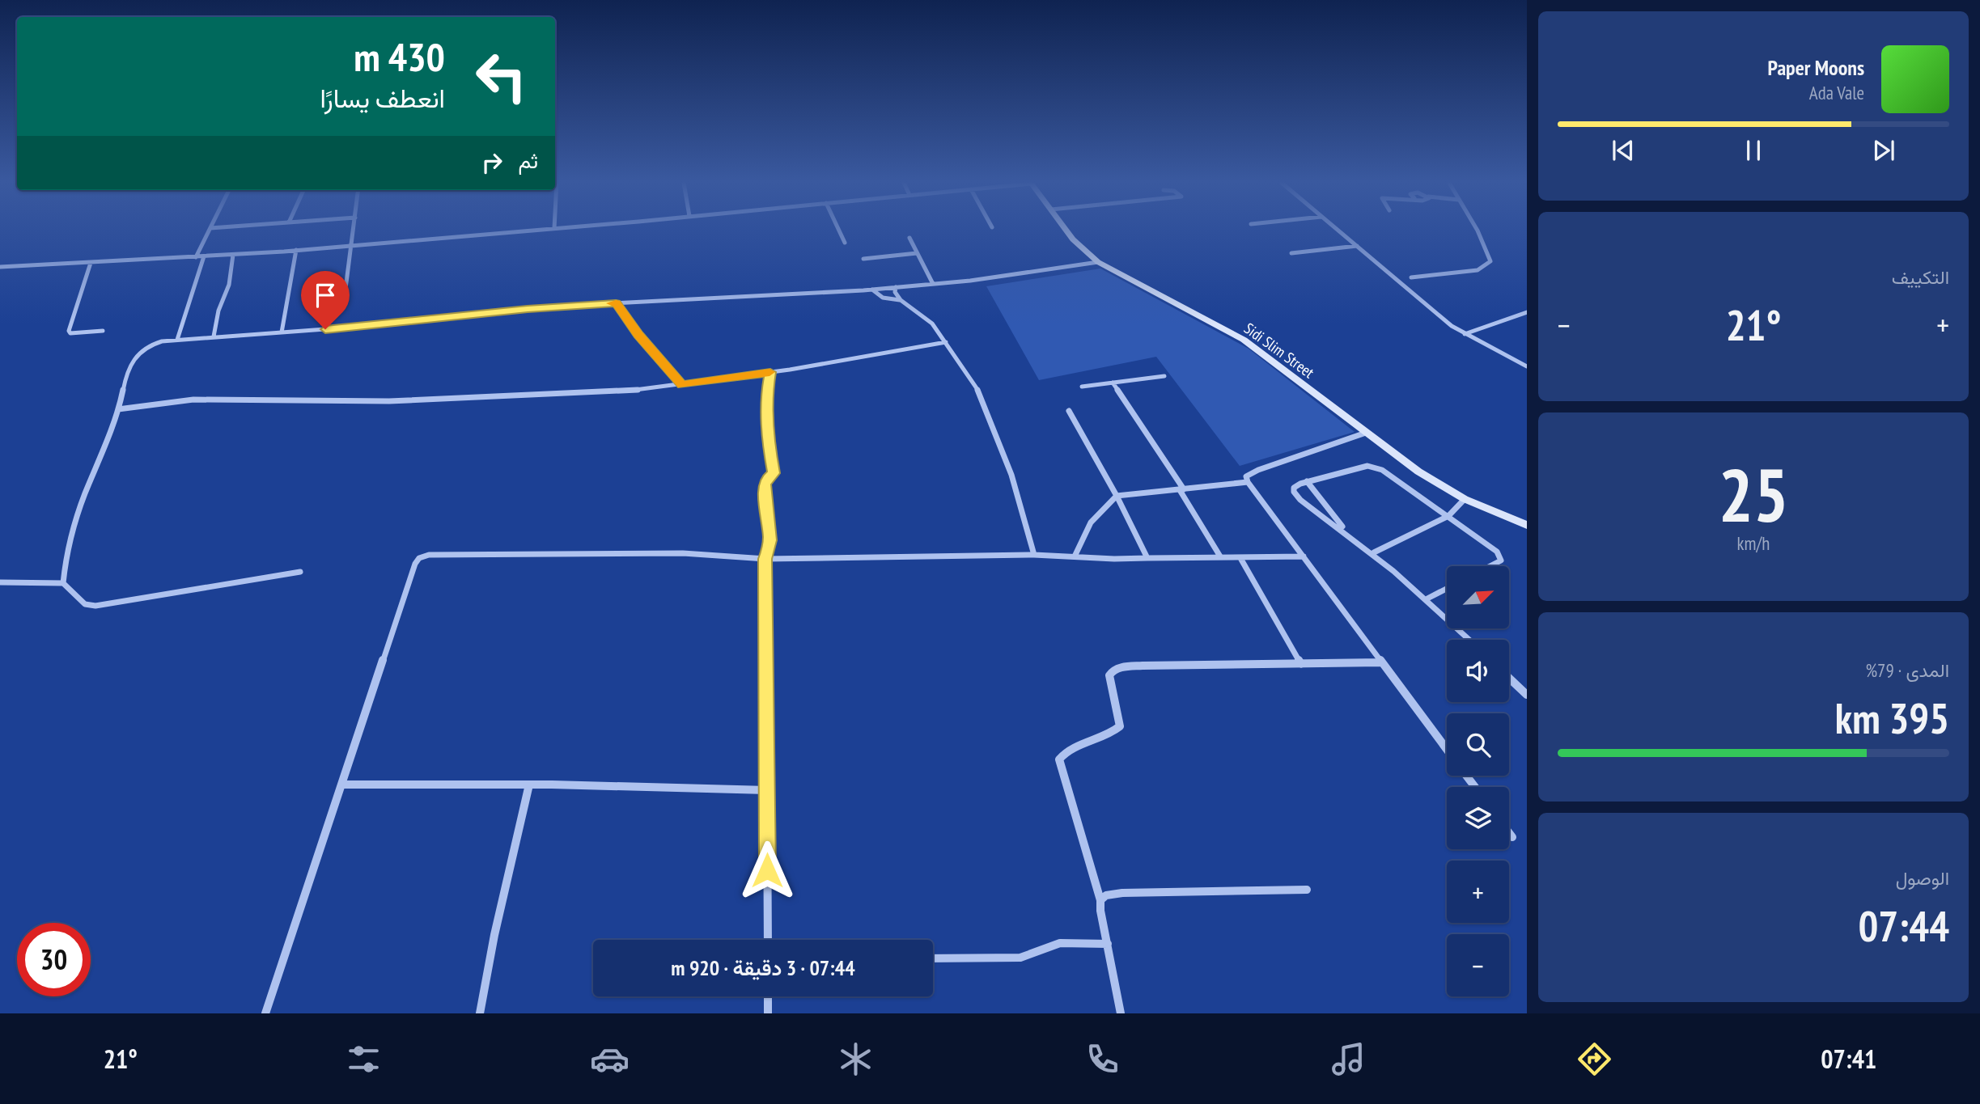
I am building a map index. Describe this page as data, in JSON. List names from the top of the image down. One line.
{"streets":{"main road":["Sidi Slim Street"]},"north":"top right","page":{"turn":["430 m","انعطف يسارًا"],"song":["Paper Moons","Ada Vale"],"then":"ثم","tile":["التكييف",["25","km/h"],["المدى · 79%","395 km"],["الوصول","07:44"]],"heat":["−","21°","+"],"map_buttons":["+","−"],"limit":"30","trip":"07:44 · 3 دقيقة · 920 m","tabs":["07:41","21°"]}}
